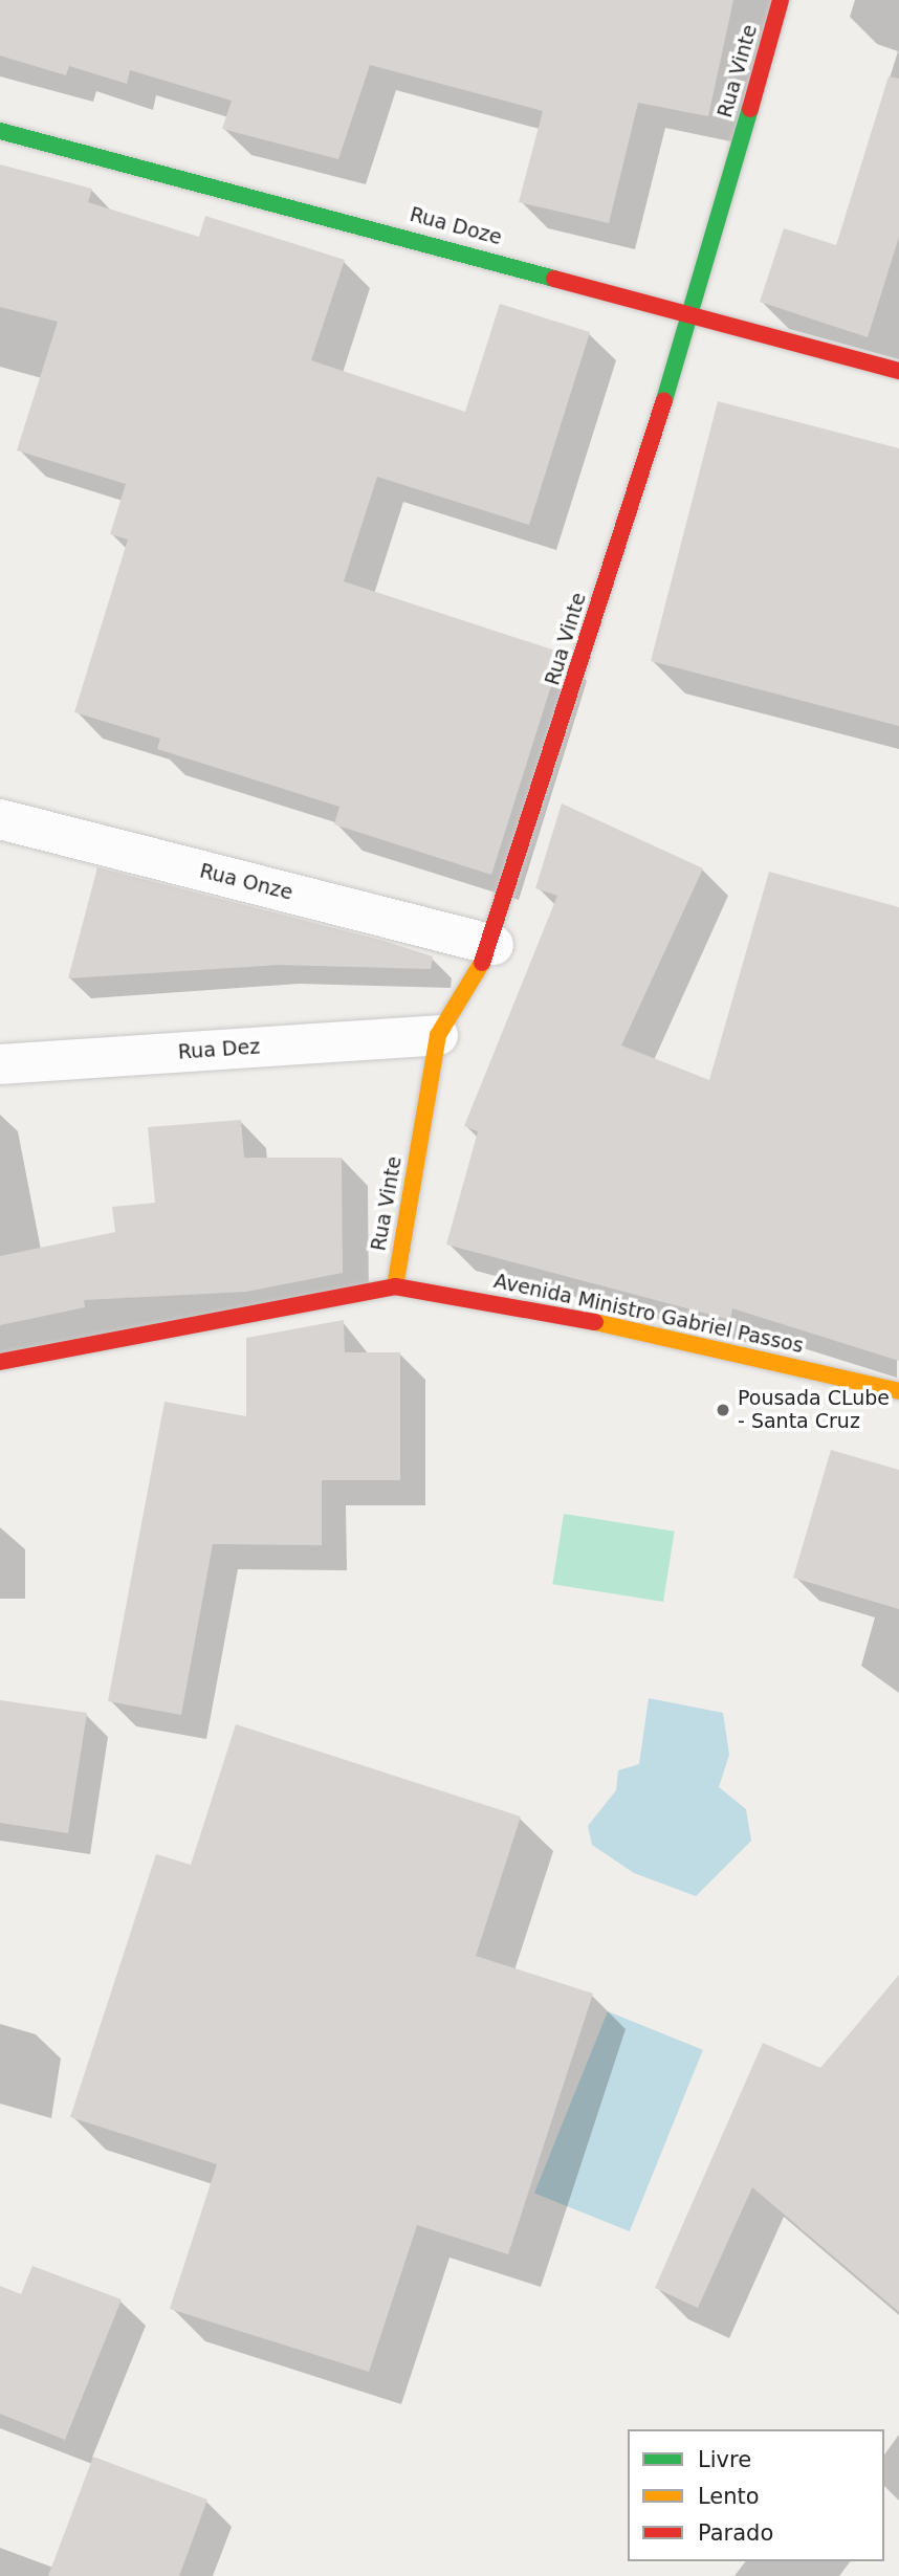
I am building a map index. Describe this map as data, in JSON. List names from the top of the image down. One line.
{"streets":{"street":["Rua Vinte","Rua Doze","Rua Onze","Rua Dez","Avenida Ministro Gabriel Passos"]},"crossings":[["Rua Vinte","Rua Doze"],["Rua Vinte","Rua Onze"],["Rua Vinte","Rua Dez"],["Rua Vinte","Avenida Ministro Gabriel Passos"]],"places":["Pousada CLube - Santa Cruz"],"legend":["Livre","Lento","Parado"]}
